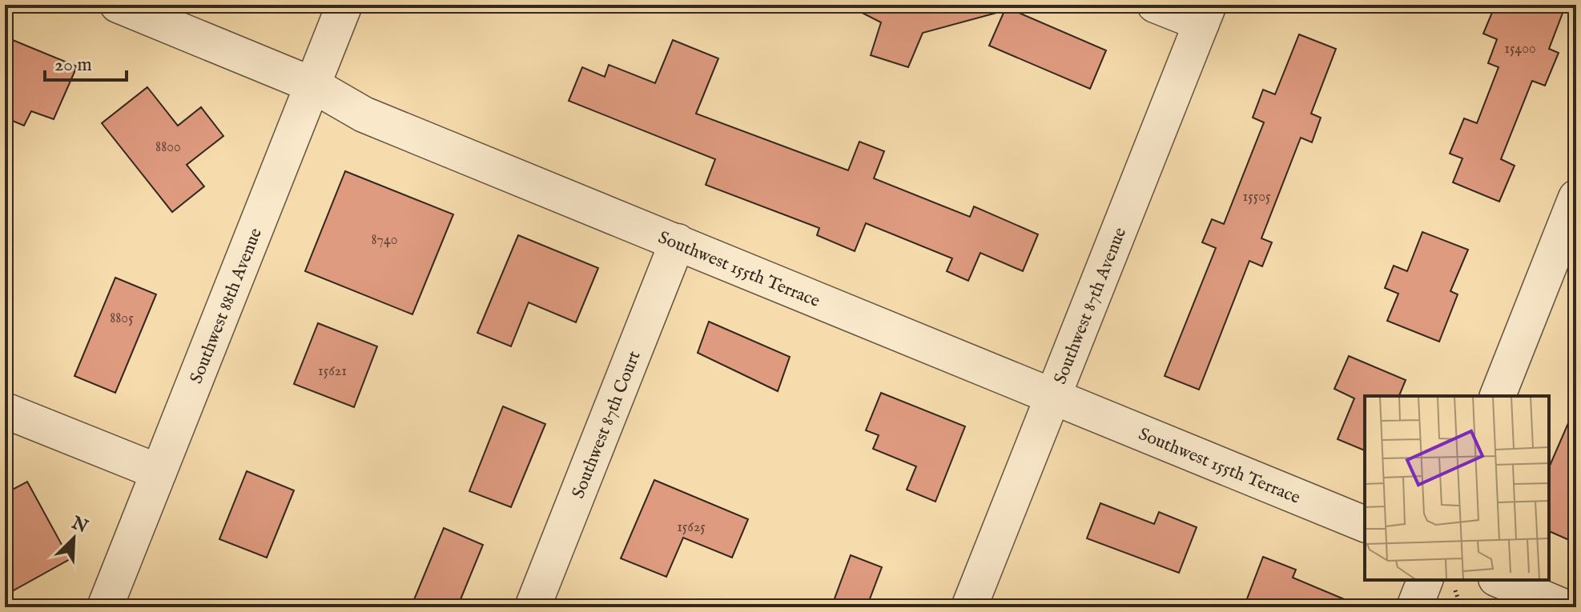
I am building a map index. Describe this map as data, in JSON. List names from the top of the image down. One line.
{"streets":{"street":["Southwest 155th Terrace","Southwest 88th Avenue","Southwest 87th Avenue","Southwest 87th Court"]},"crossings":[["Southwest 155th Terrace","Southwest 88th Avenue"],["Southwest 155th Terrace","Southwest 87th Avenue"],["Southwest 155th Terrace","Southwest 87th Court"]],"house_numbers":["15400","8800","15505","8740","8805","15621","15625"],"scale_bar":"20 m","north":"top right"}
